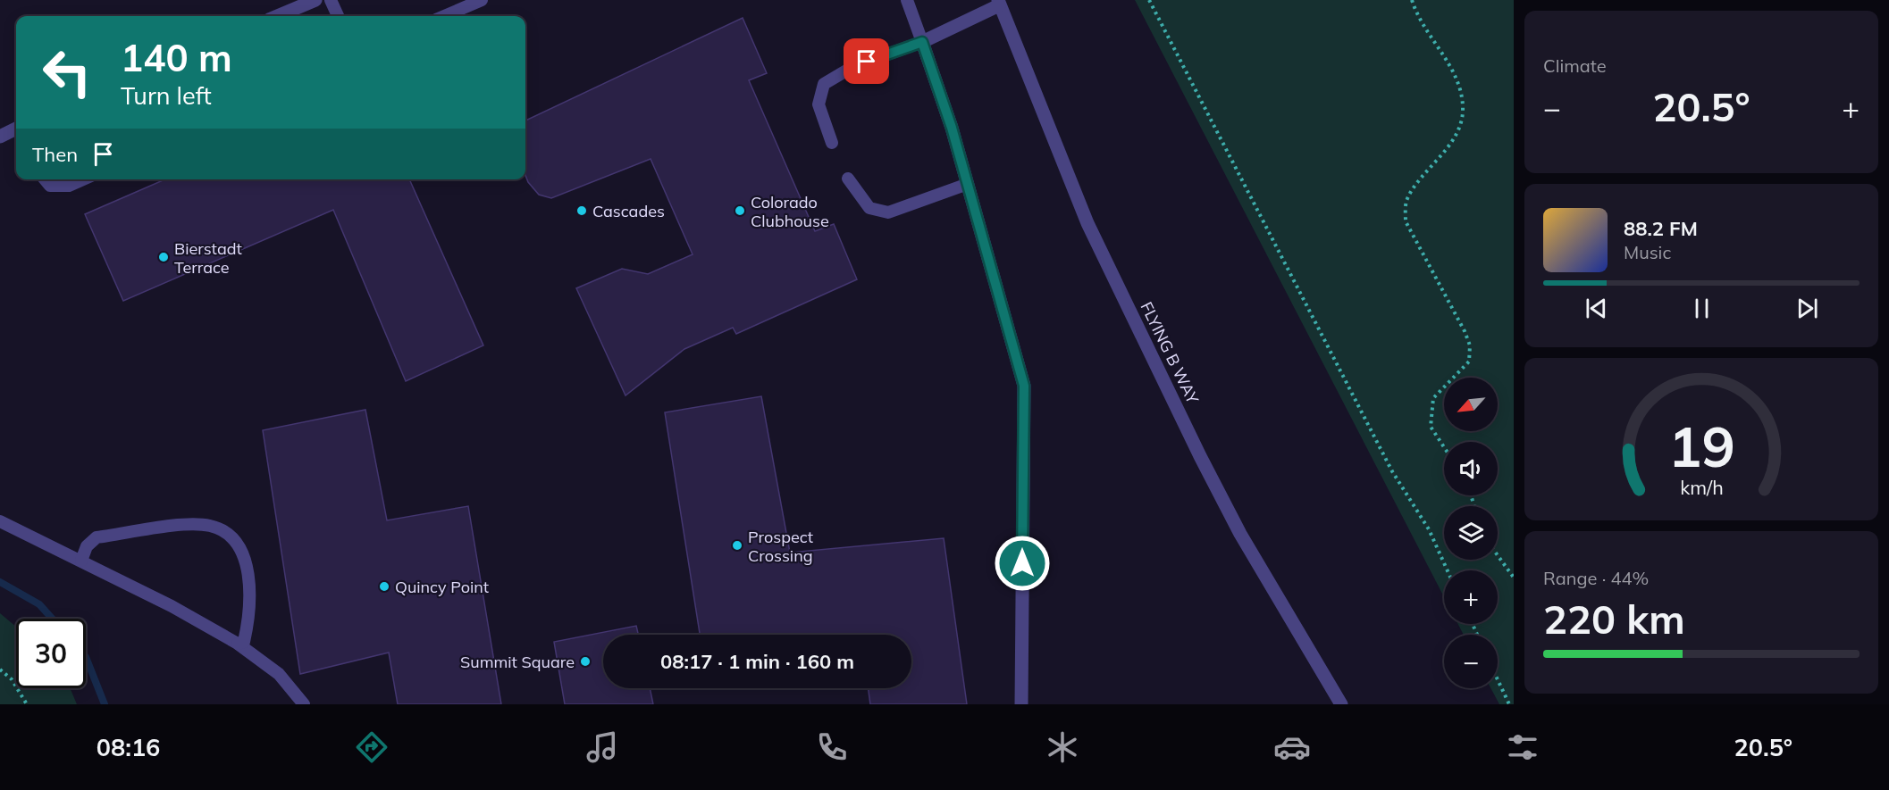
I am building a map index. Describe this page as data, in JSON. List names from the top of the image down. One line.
{"streets":{"street":["FLYING B WAY"]},"places":["Cascades","Colorado Clubhouse","Bierstadt Terrace","Prospect Crossing","Quincy Point","Summit Square"],"north":"bottom left","page":{"tile":["Climate",["Range · 44%","220 km"]],"turn":["140 m","Turn left"],"heat":["−","20.5°","+"],"then":"Then","song":["88.2 FM","Music"],"map_buttons":["+","−"],"limit":"30","trip":"08:17 · 1 min · 160 m","tabs":["08:16","20.5°"],"gauge":["19","km/h"]}}
